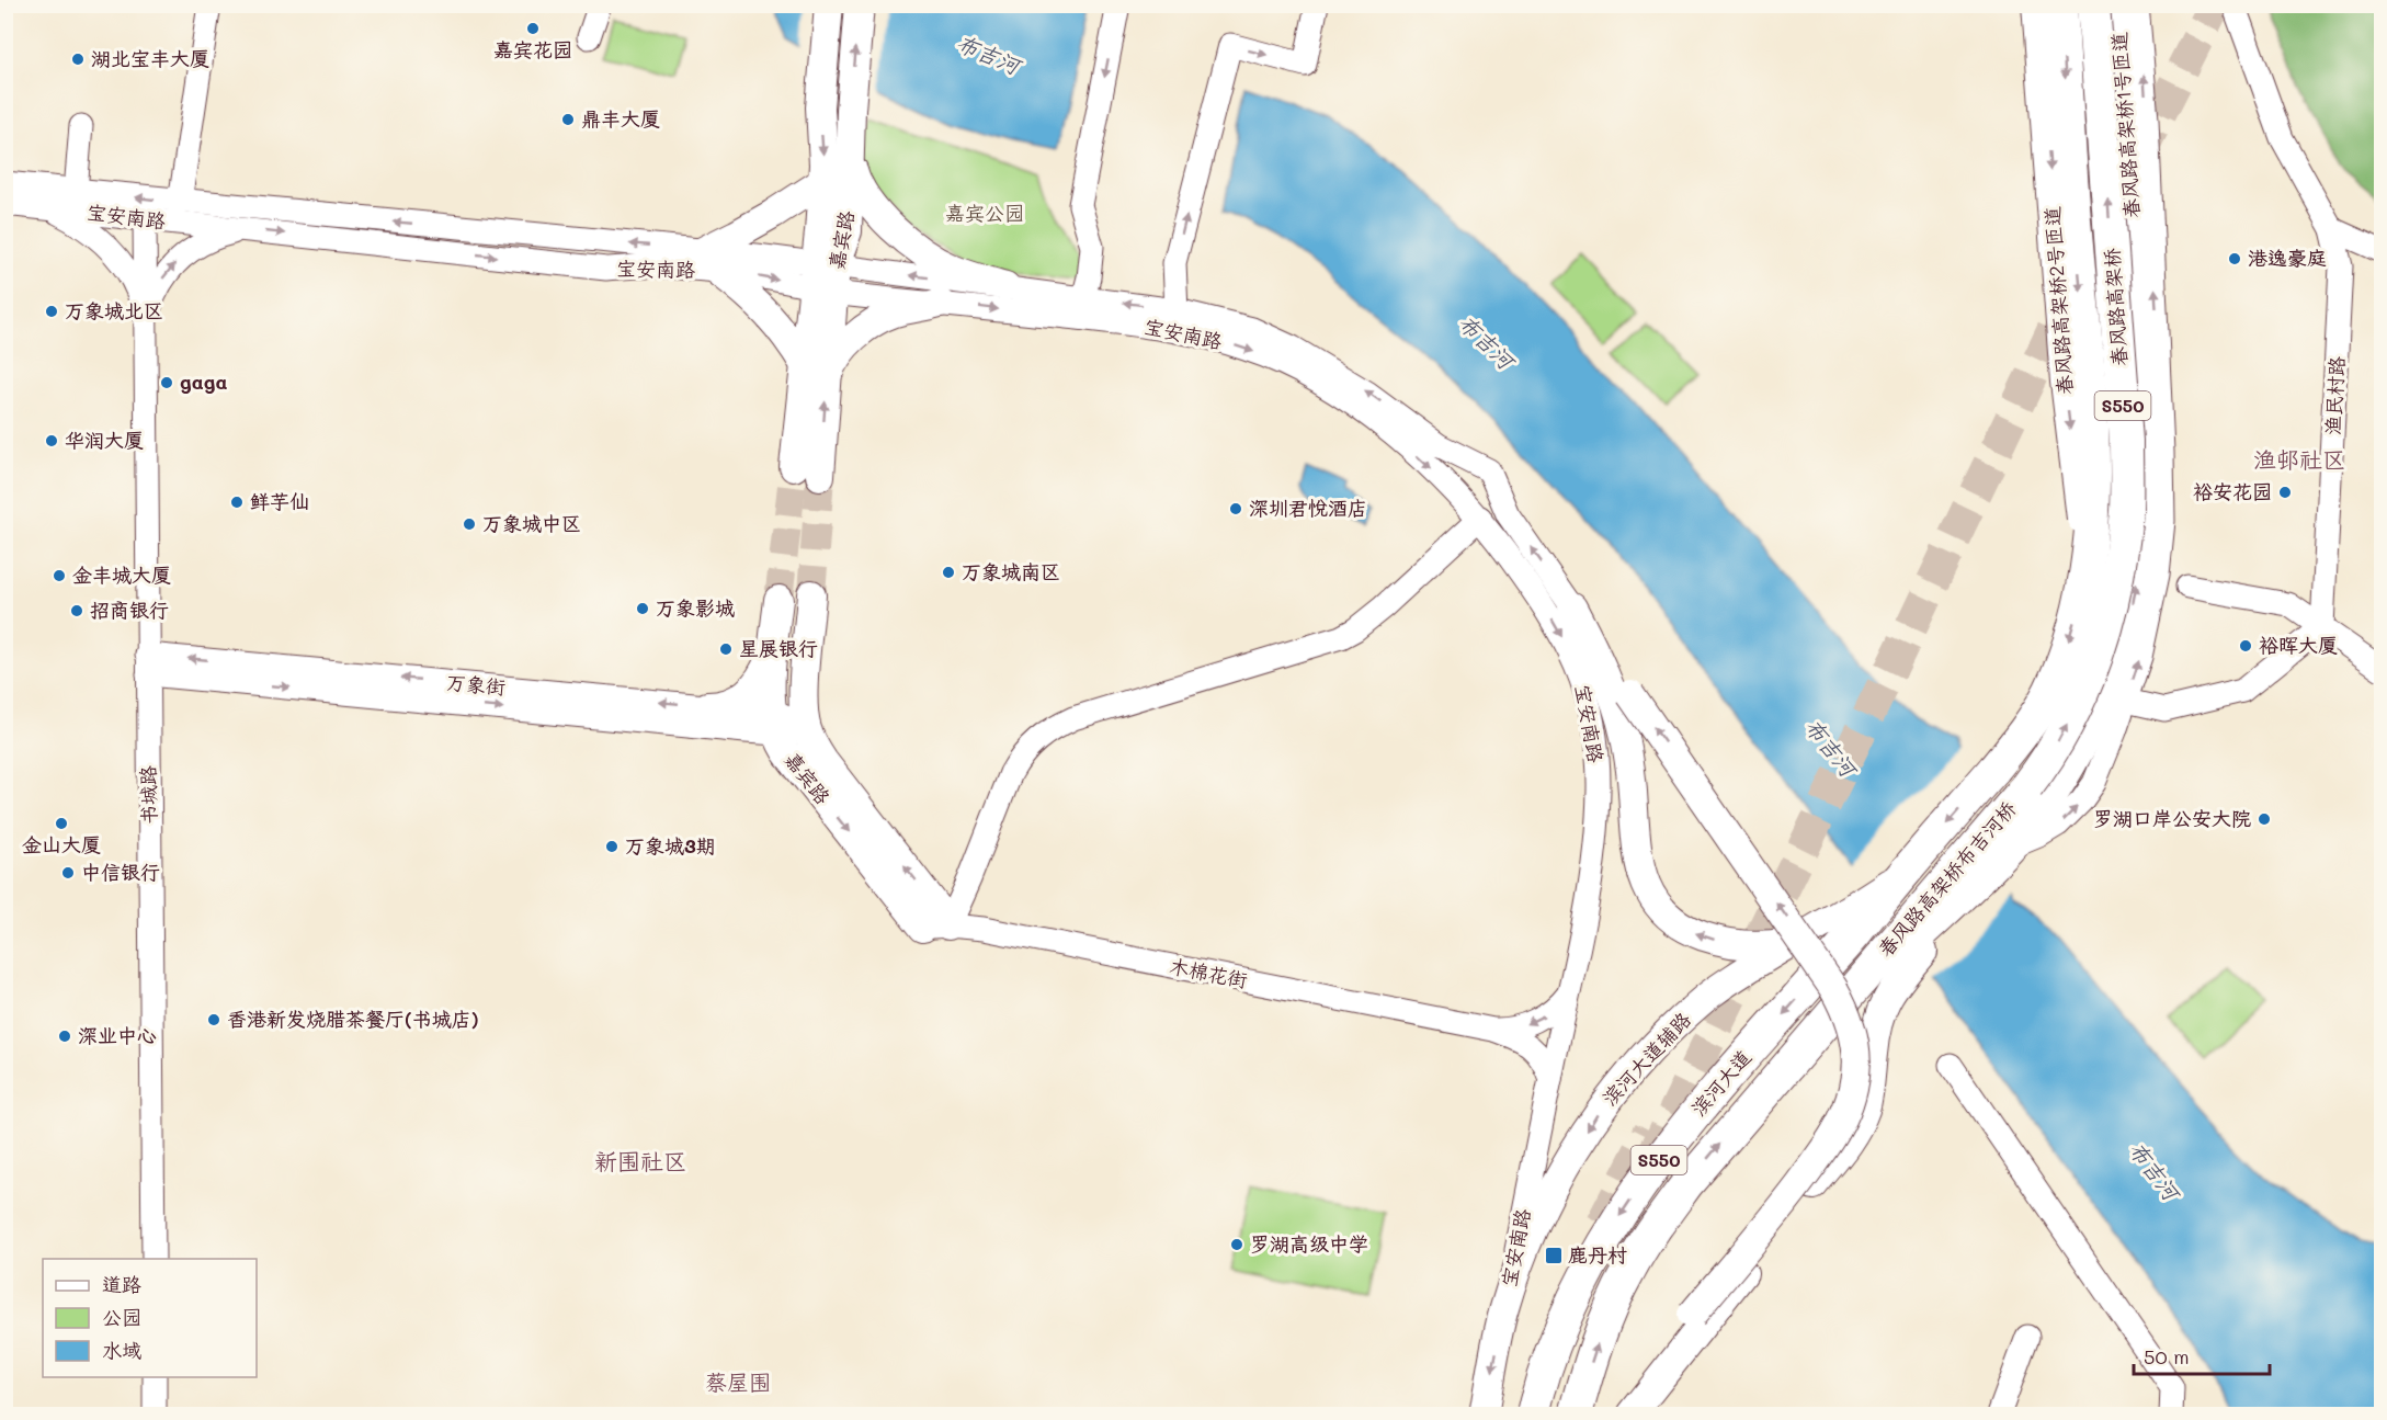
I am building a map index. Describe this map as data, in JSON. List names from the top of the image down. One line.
{"streets":{"highway":["春风路高架桥","S550","春风路高架桥布吉河桥","滨河大道"],"main road":["春风路高架桥1号匝道","嘉宾路","春风路高架桥2号匝道","滨河大道辅路"],"street":["宝安南路","渔民村路","万象街","书城路","木棉花街"]},"crossings":[["春风路高架桥1号匝道","春风路高架桥布吉河桥"],["春风路高架桥1号匝道","滨河大道"],["宝安南路","嘉宾路"],["宝安南路","书城路"],["宝安南路","木棉花街"],["宝安南路","滨河大道辅路"],["嘉宾路","万象街"],["嘉宾路","木棉花街"],["春风路高架桥2号匝道","春风路高架桥"],["春风路高架桥","春风路高架桥布吉河桥"],["万象街","书城路"],["春风路高架桥布吉河桥","滨河大道辅路"],["春风路高架桥布吉河桥","滨河大道"],["滨河大道辅路","滨河大道"]],"one_way":["春风路高架桥1号匝道","春风路高架桥2号匝道"],"districts":["渔邨社区","新围社区","蔡屋围"],"water":["布吉河"],"parks":["嘉宾公园"],"places":{"other":["嘉宾花园","湖北宝丰大厦","鼎丰大厦","港逸豪庭","万象城北区","gaga","华润大厦","裕安花园","鲜芋仙","深圳君悦酒店","万象城中区","万象城南区","金丰城大厦","万象影城","招商银行","裕晖大厦","星展银行","罗湖口岸公安大院","金山大厦","万象城3期","中信银行","香港新发烧腊茶餐厅(书城店)","深业中心","罗湖高级中学"],"transit":["鹿丹村"]},"legend":["道路","公园","水域"],"scale_bar":"50 m"}
